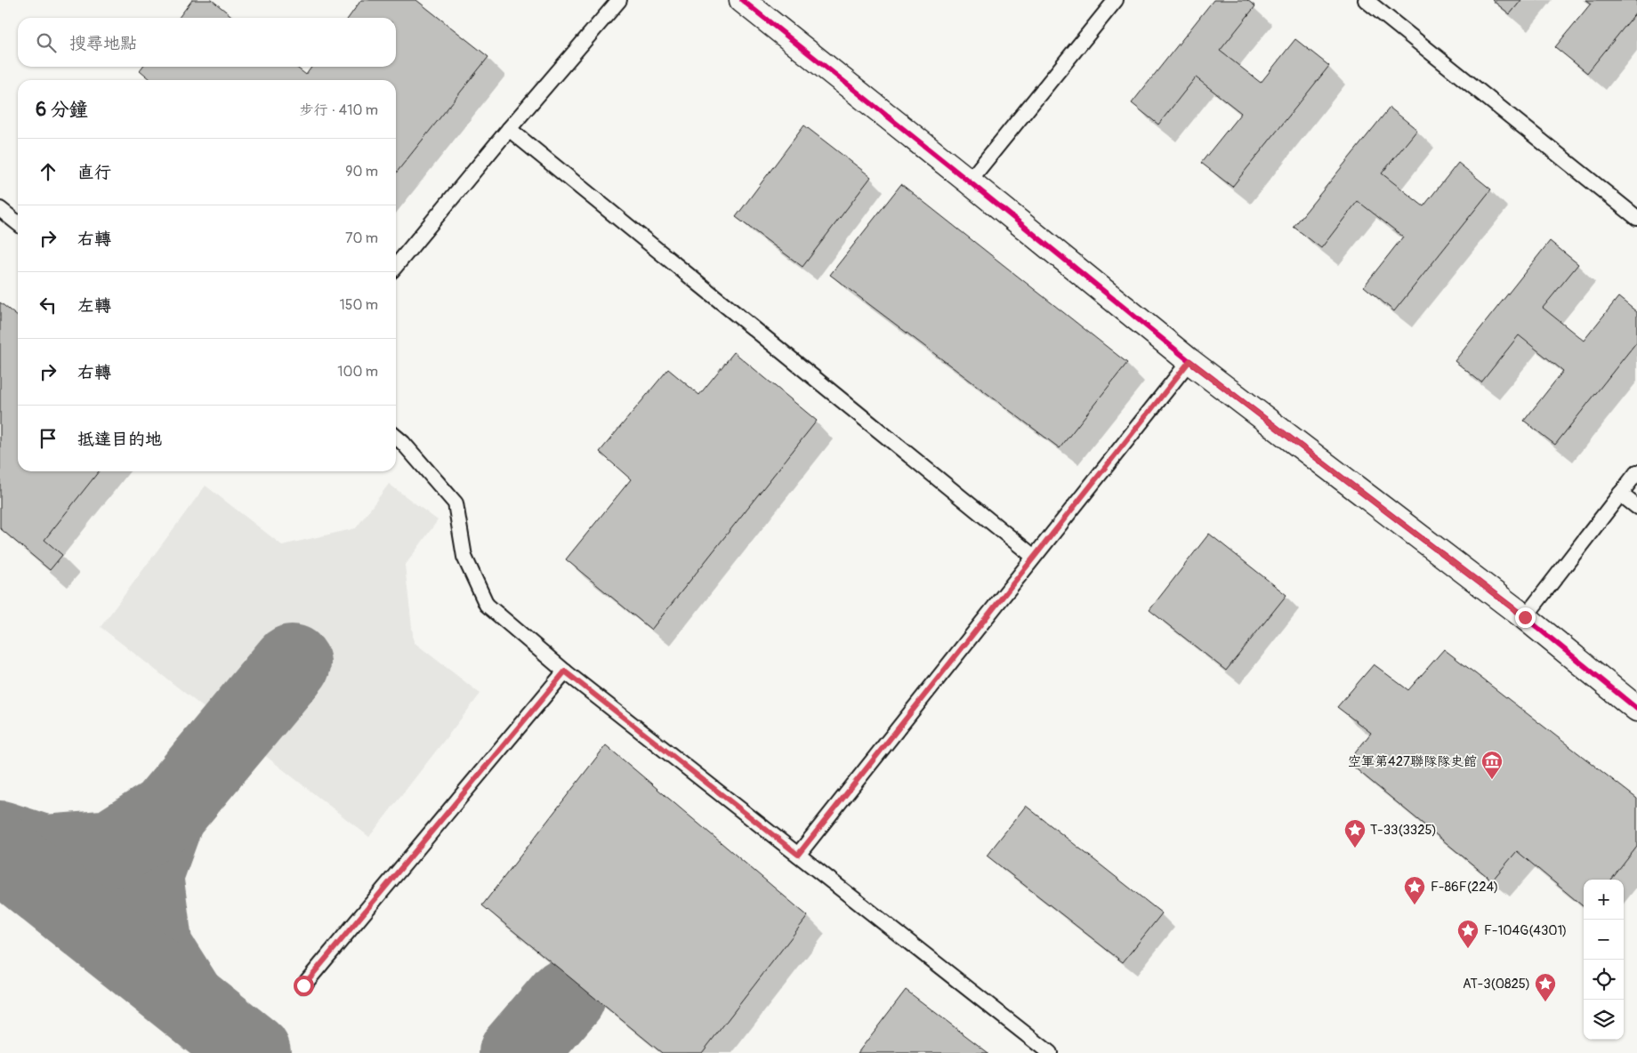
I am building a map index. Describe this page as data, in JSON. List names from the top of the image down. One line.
{"places":{"museum":["空軍第427聯隊隊史館"],"place":["T-33(3325)","F-86F(224)","F-104G(4301)","AT-3(0825)"]},"page":{"search":"搜尋地點","heading":["6 分鐘","步行 · 410 m"],"list":[["直行","90 m"],["右轉","70 m"],["左轉","150 m"],["右轉","100 m"],"抵達目的地"],"map_buttons":["+","−"]}}
